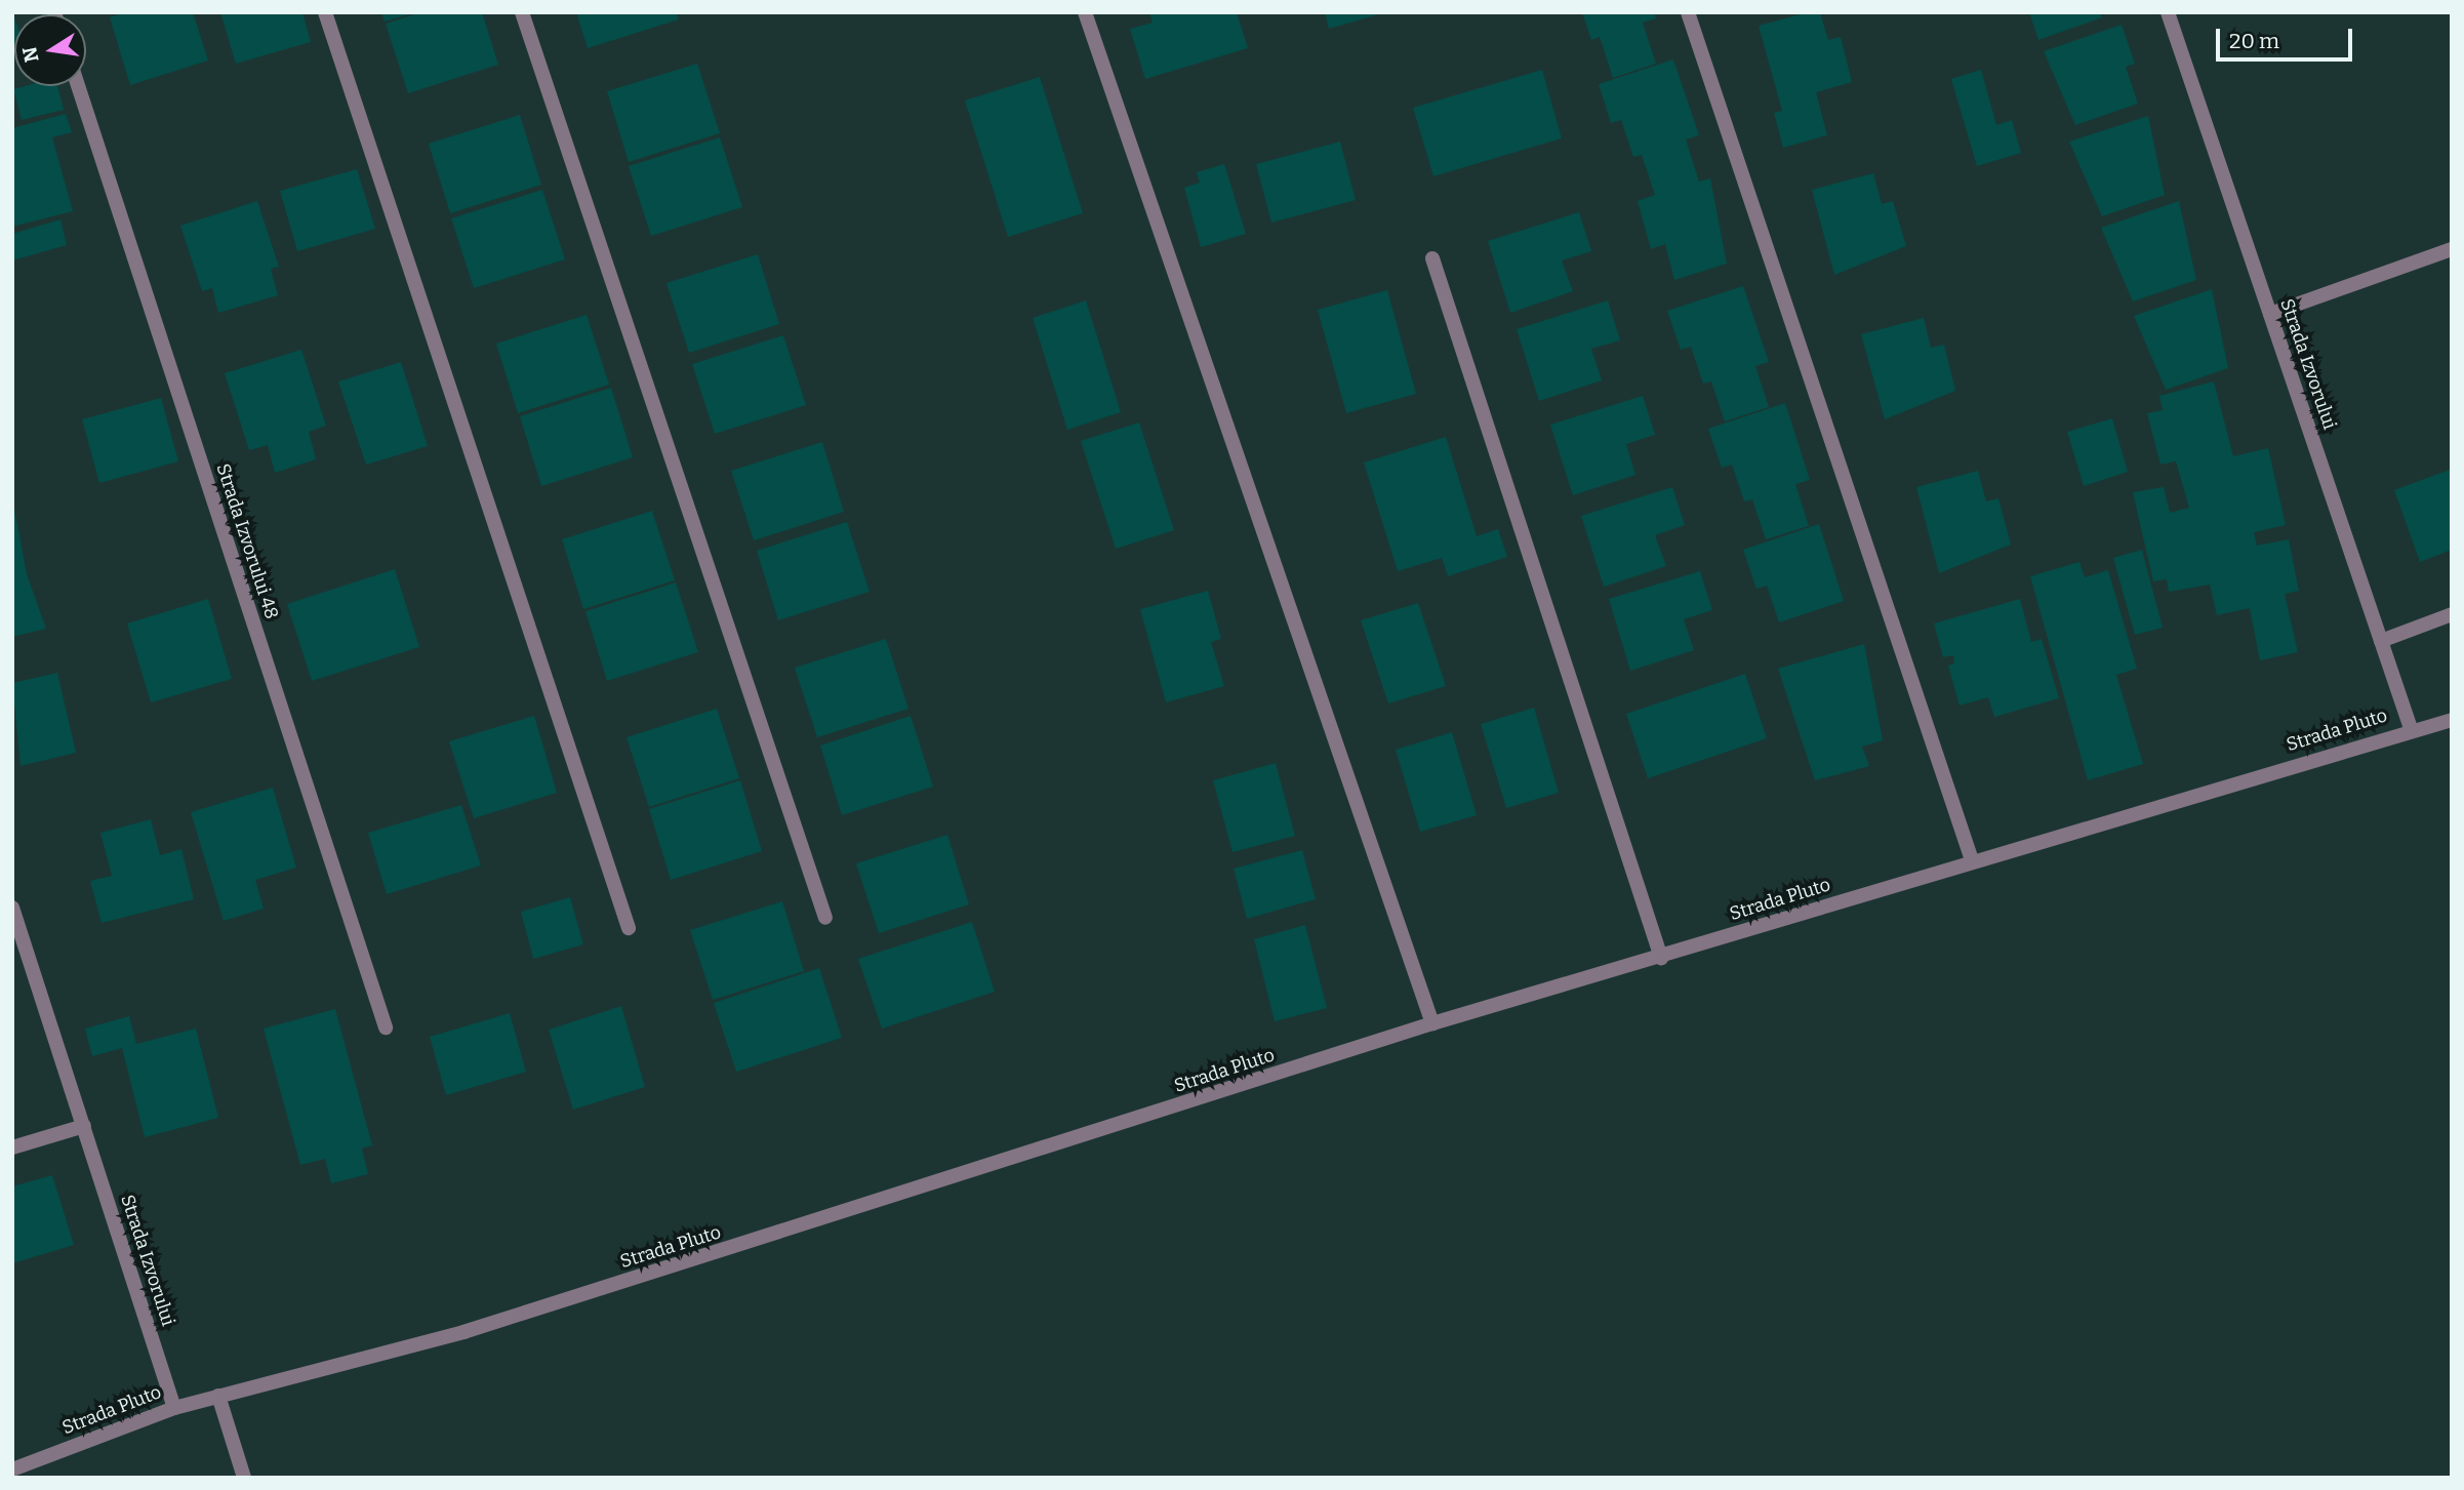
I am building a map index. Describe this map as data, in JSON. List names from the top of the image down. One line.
{"streets":{"street":["Strada Izvorului","Strada Izvorului 48","Strada Pluto"]},"crossings":[["Strada Izvorului","Strada Pluto"]],"scale_bar":"20 m","north":"left"}
